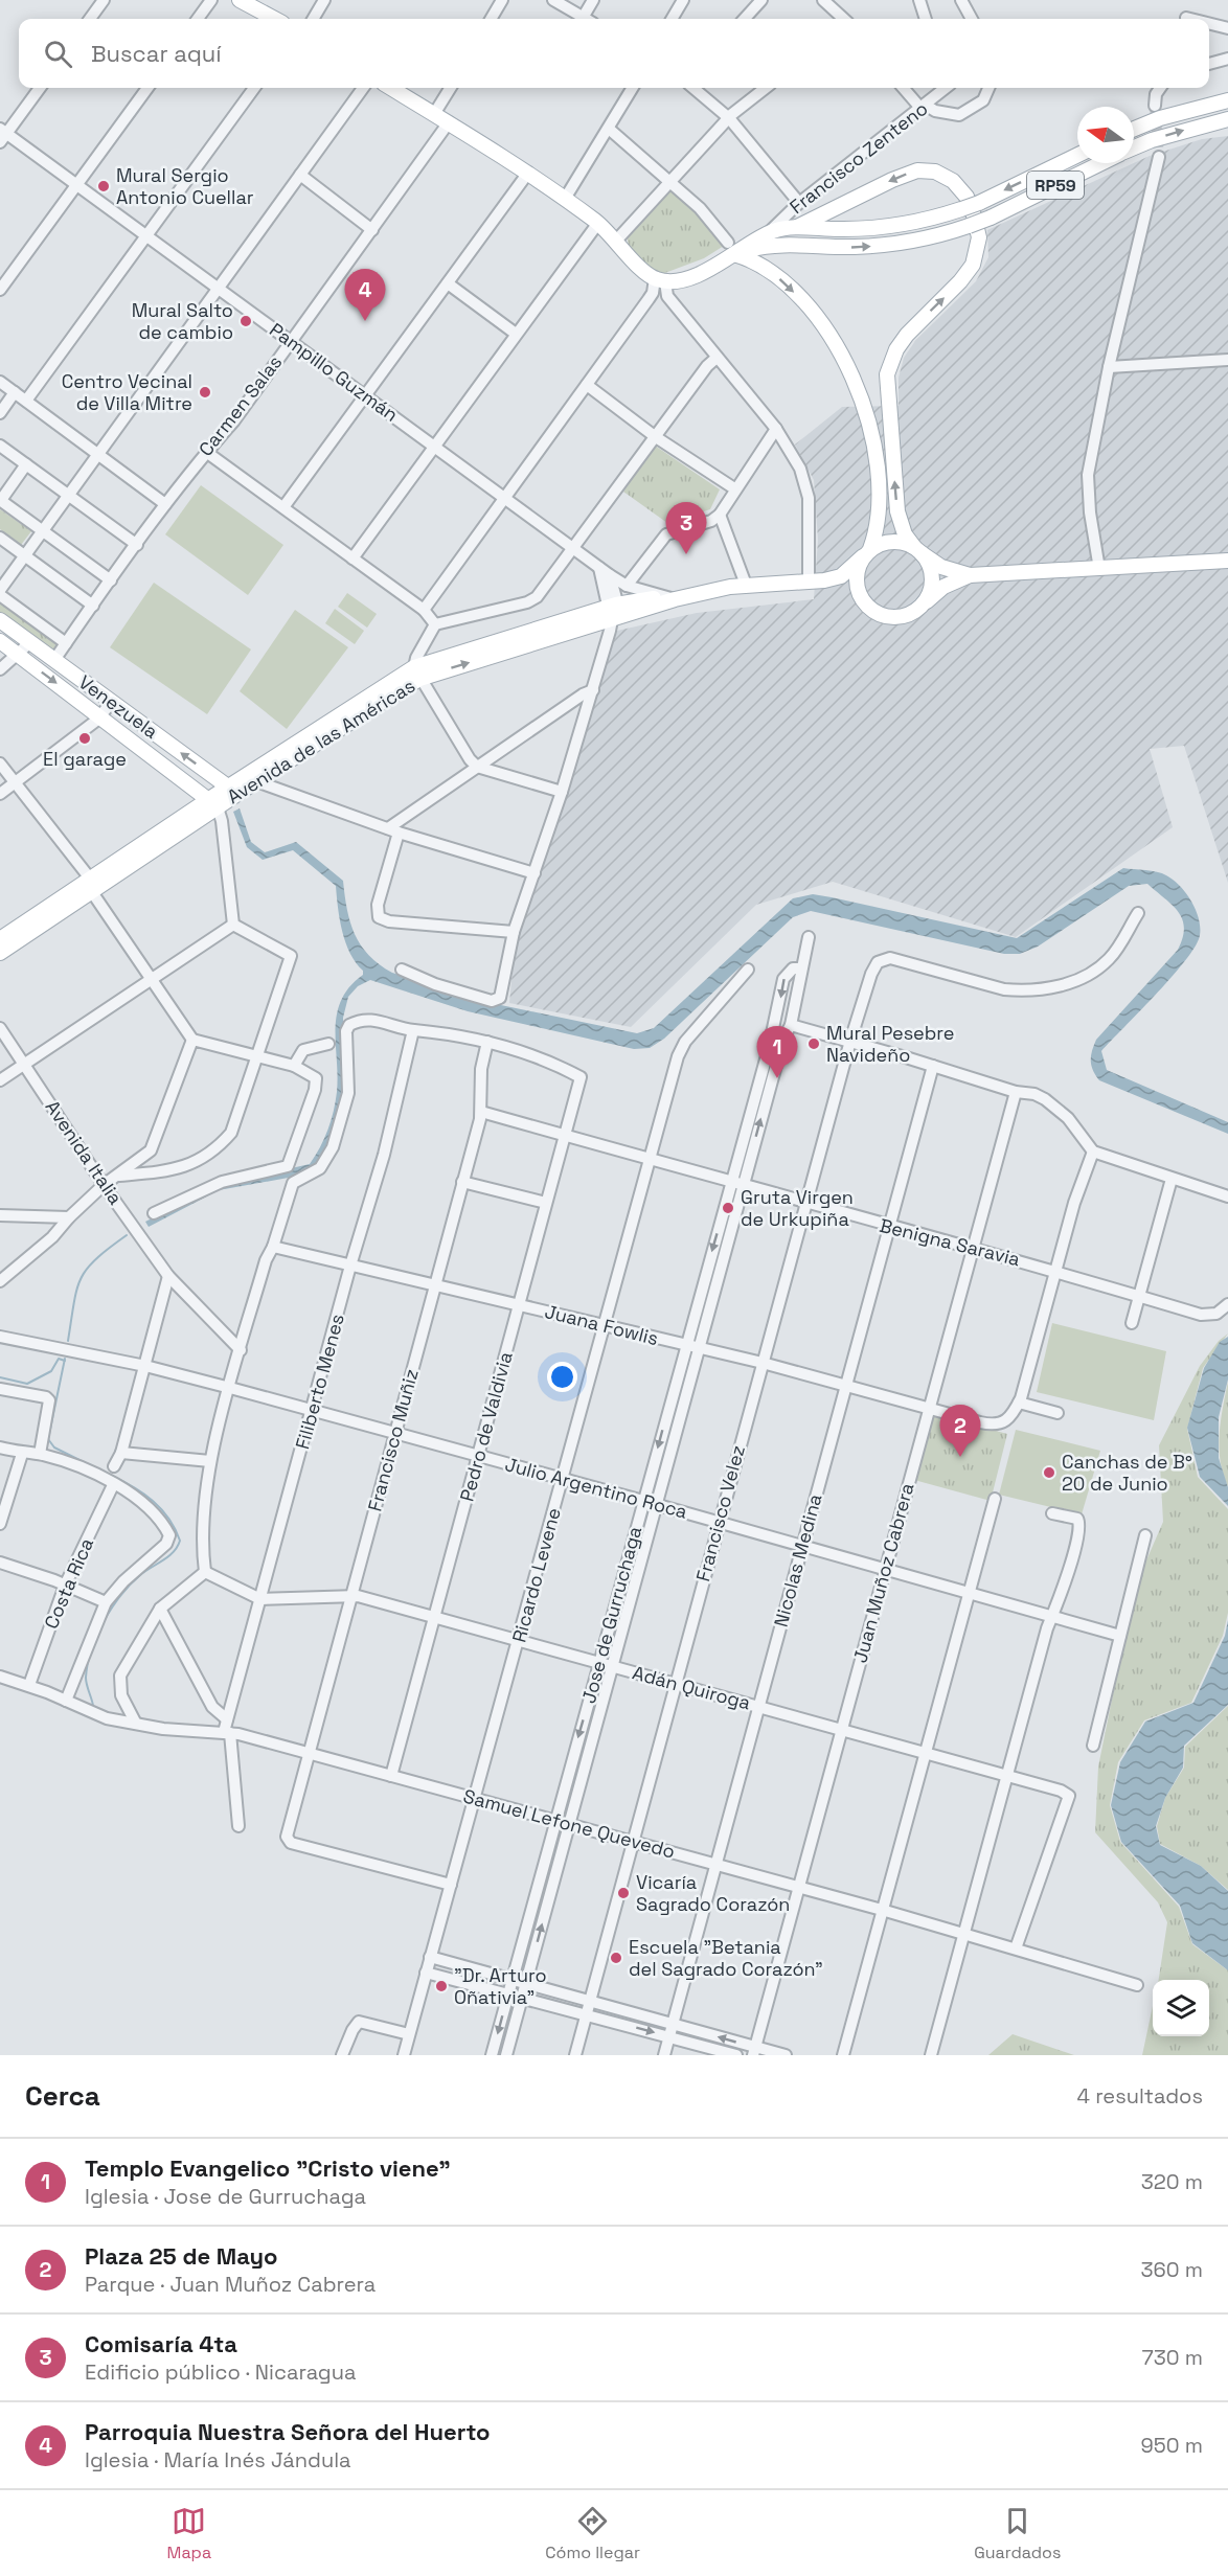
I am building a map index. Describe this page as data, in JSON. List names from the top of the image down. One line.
{"streets":{"main road":["RP59","Venezuela","Avenida de las Américas"],"street":["Francisco Zenteno","Pampillo Guzmán","Carmen Salas","Avenida Italia","Benigna Saravia","Juana Fowlis","Filiberto Menes","Pedro de Valdivia","Francisco Muñiz","Julio Argentino Roca","Francisco Velez","Nicolas Medina","Juan Muñoz Cabrera","Ricardo Levene","Costa Rica","Jose de Gurruchaga","Adán Quiroga","Samuel Lefone Quevedo"]},"crossings":[["Pampillo Guzmán","Carmen Salas"],["Pampillo Guzmán","Avenida de las Américas"],["Carmen Salas","Venezuela"],["Venezuela","Avenida de las Américas"],["Benigna Saravia","Pedro de Valdivia"],["Benigna Saravia","Francisco Muñiz"],["Benigna Saravia","Francisco Velez"],["Benigna Saravia","Nicolas Medina"],["Benigna Saravia","Juan Muñoz Cabrera"],["Benigna Saravia","Ricardo Levene"],["Benigna Saravia","Jose de Gurruchaga"],["Juana Fowlis","Filiberto Menes"],["Juana Fowlis","Pedro de Valdivia"],["Juana Fowlis","Francisco Muñiz"],["Juana Fowlis","Francisco Velez"],["Juana Fowlis","Nicolas Medina"],["Juana Fowlis","Juan Muñoz Cabrera"],["Juana Fowlis","Ricardo Levene"],["Juana Fowlis","Jose de Gurruchaga"],["Filiberto Menes","Julio Argentino Roca"],["Filiberto Menes","Adán Quiroga"],["Filiberto Menes","Samuel Lefone Quevedo"],["Pedro de Valdivia","Francisco Muñiz"],["Pedro de Valdivia","Julio Argentino Roca"],["Pedro de Valdivia","Adán Quiroga"],["Pedro de Valdivia","Samuel Lefone Quevedo"],["Francisco Muñiz","Julio Argentino Roca"],["Francisco Muñiz","Ricardo Levene"],["Francisco Muñiz","Adán Quiroga"],["Francisco Muñiz","Samuel Lefone Quevedo"],["Julio Argentino Roca","Francisco Velez"],["Julio Argentino Roca","Nicolas Medina"],["Julio Argentino Roca","Juan Muñoz Cabrera"],["Julio Argentino Roca","Ricardo Levene"],["Julio Argentino Roca","Jose de Gurruchaga"],["Francisco Velez","Adán Quiroga"],["Francisco Velez","Samuel Lefone Quevedo"],["Nicolas Medina","Adán Quiroga"],["Nicolas Medina","Samuel Lefone Quevedo"],["Juan Muñoz Cabrera","Adán Quiroga"],["Juan Muñoz Cabrera","Samuel Lefone Quevedo"],["Ricardo Levene","Adán Quiroga"],["Ricardo Levene","Samuel Lefone Quevedo"],["Costa Rica","Samuel Lefone Quevedo"],["Jose de Gurruchaga","Adán Quiroga"],["Jose de Gurruchaga","Samuel Lefone Quevedo"],["Adán Quiroga","Samuel Lefone Quevedo"]],"places":["Mural Sergio Antonio Cuellar","Mural Salto de cambio","Centro Vecinal de Villa Mitre","El garage","Mural Pesebre Navideño","Gruta Virgen de Urkupiña","Canchas de B° 20 de Junio","Vicaría Sagrado Corazón","Escuela \"Betania del Sagrado Corazón\"","\"Dr. Arturo Oñativia\""],"north":"left","page":{"search":"Buscar aquí","pins":["4","3","1","2"],"heading":["Cerca","4 resultados"],"list":[{"mark":"1","name":"Templo Evangelico \"Cristo viene\"","note":"Iglesia · Jose de Gurruchaga","value":"320 m"},{"mark":"2","name":"Plaza 25 de Mayo","note":"Parque · Juan Muñoz Cabrera","value":"360 m"},{"mark":"3","name":"Comisaría 4ta","note":"Edificio público · Nicaragua","value":"730 m"},{"mark":"4","name":"Parroquia Nuestra Señora del Huerto","note":"Iglesia · María Inés Jándula","value":"950 m"}],"nav":["Mapa","Cómo llegar","Guardados"]}}
